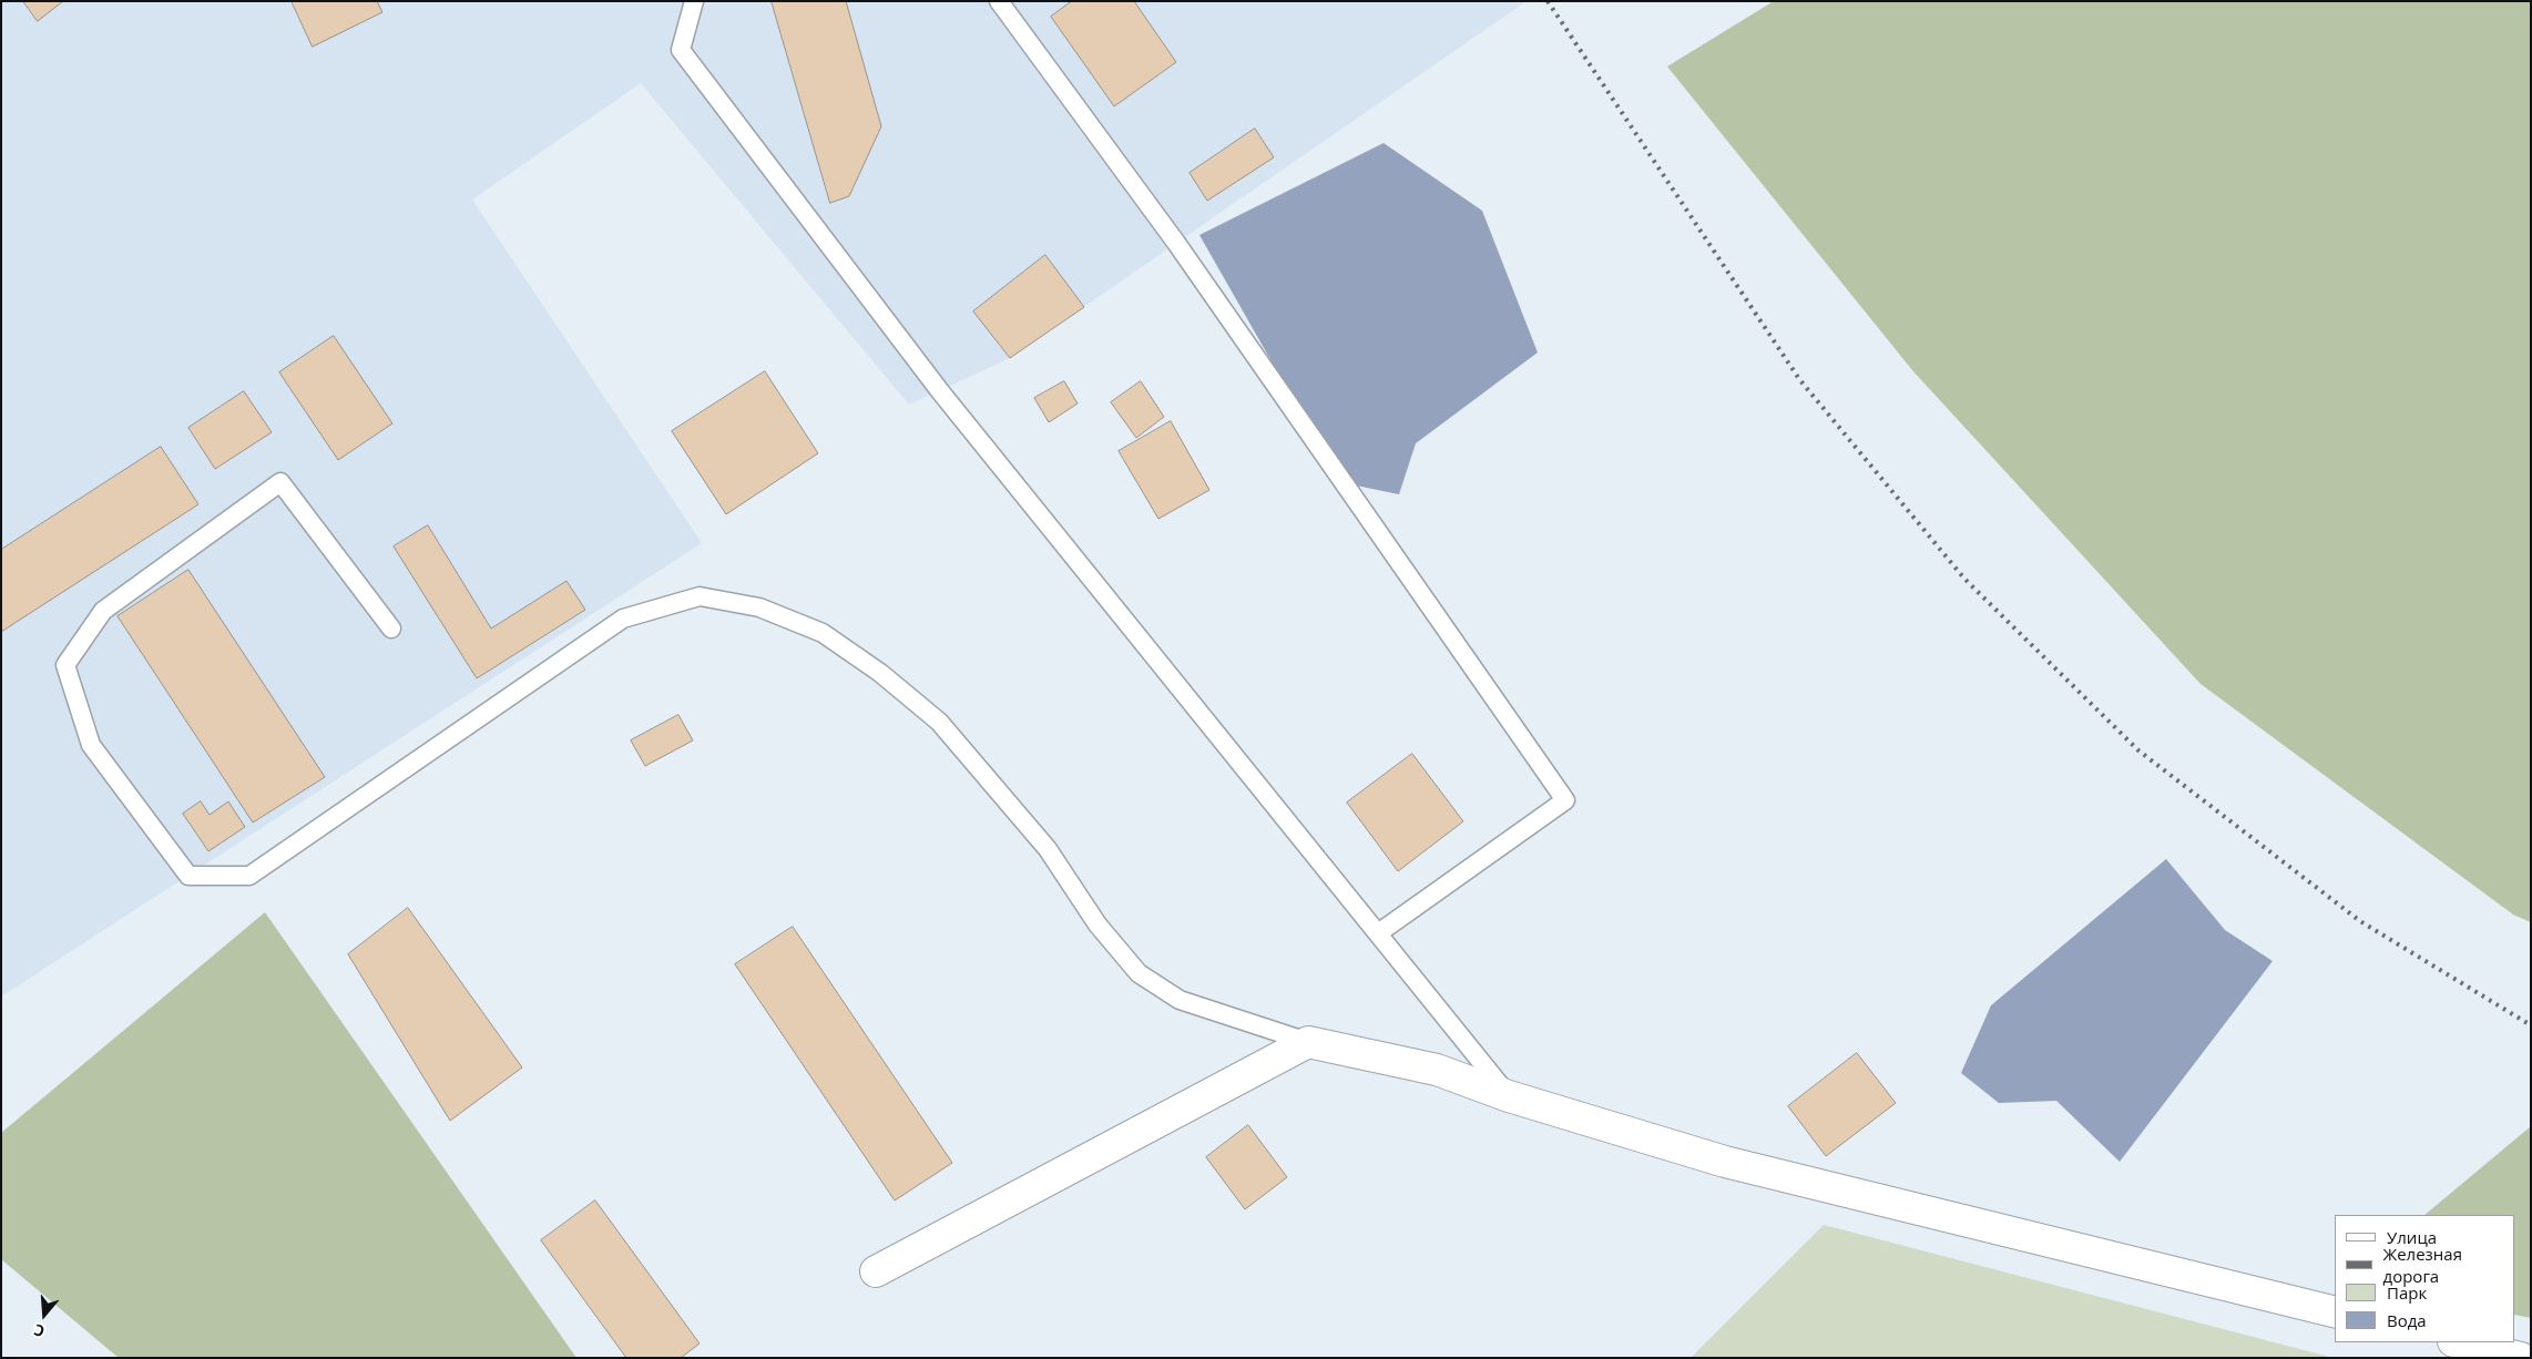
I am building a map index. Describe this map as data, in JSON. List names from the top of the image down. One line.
{"legend":["Улица","Железная дорога","Парк","Вода"],"north":"bottom"}
